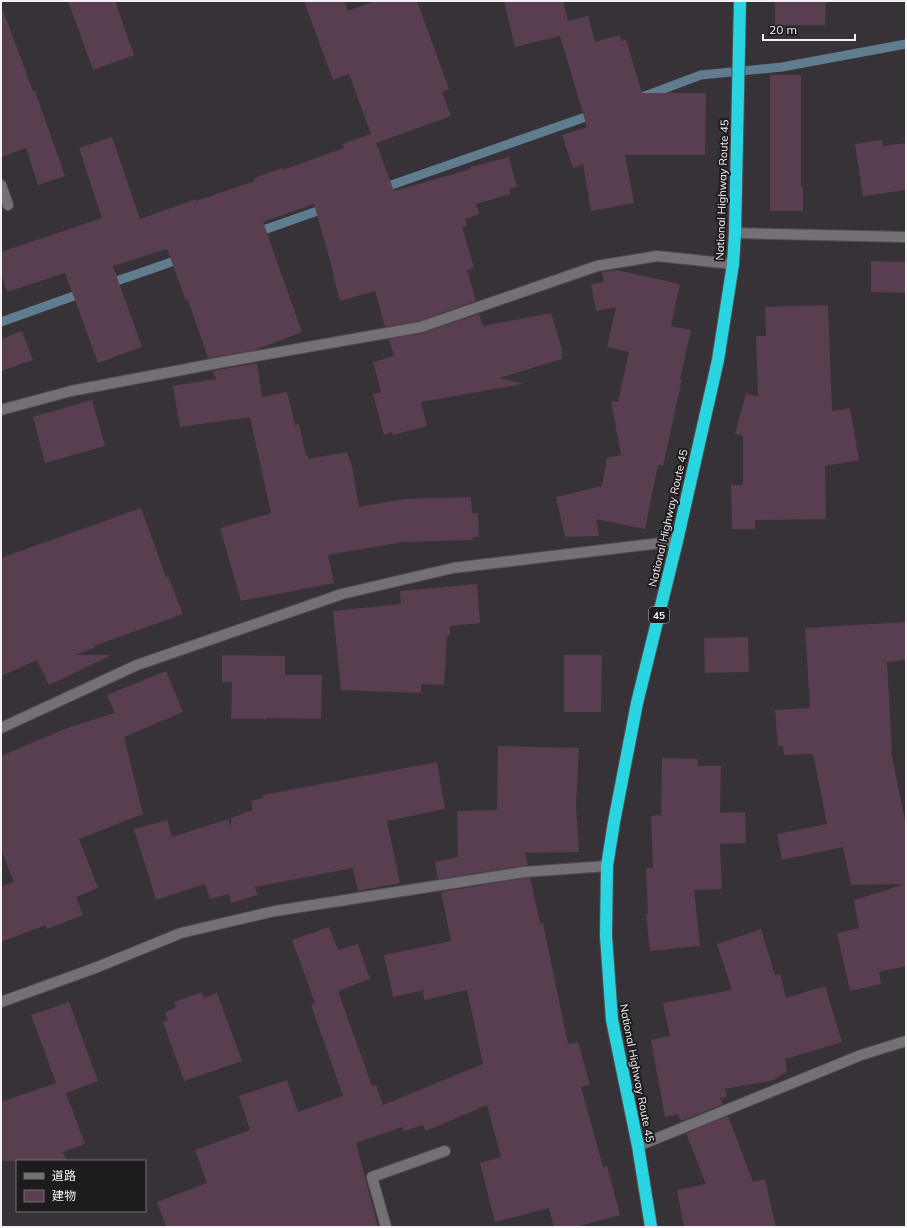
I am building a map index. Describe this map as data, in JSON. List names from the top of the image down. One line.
{"streets":{"highway":["National Highway Route 45","45"]},"legend":["道路","建物"],"scale_bar":"20 m"}
